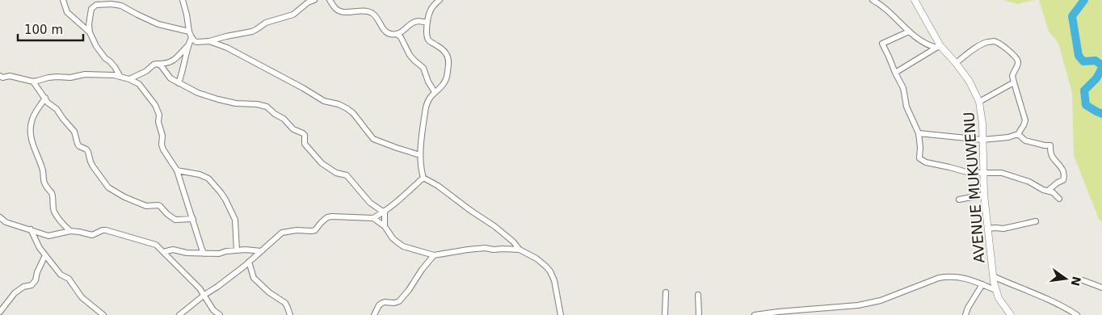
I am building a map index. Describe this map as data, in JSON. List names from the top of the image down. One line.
{"streets":{"street":["AVENUE MUKUWENU"]},"scale_bar":"100 m","north":"right"}
